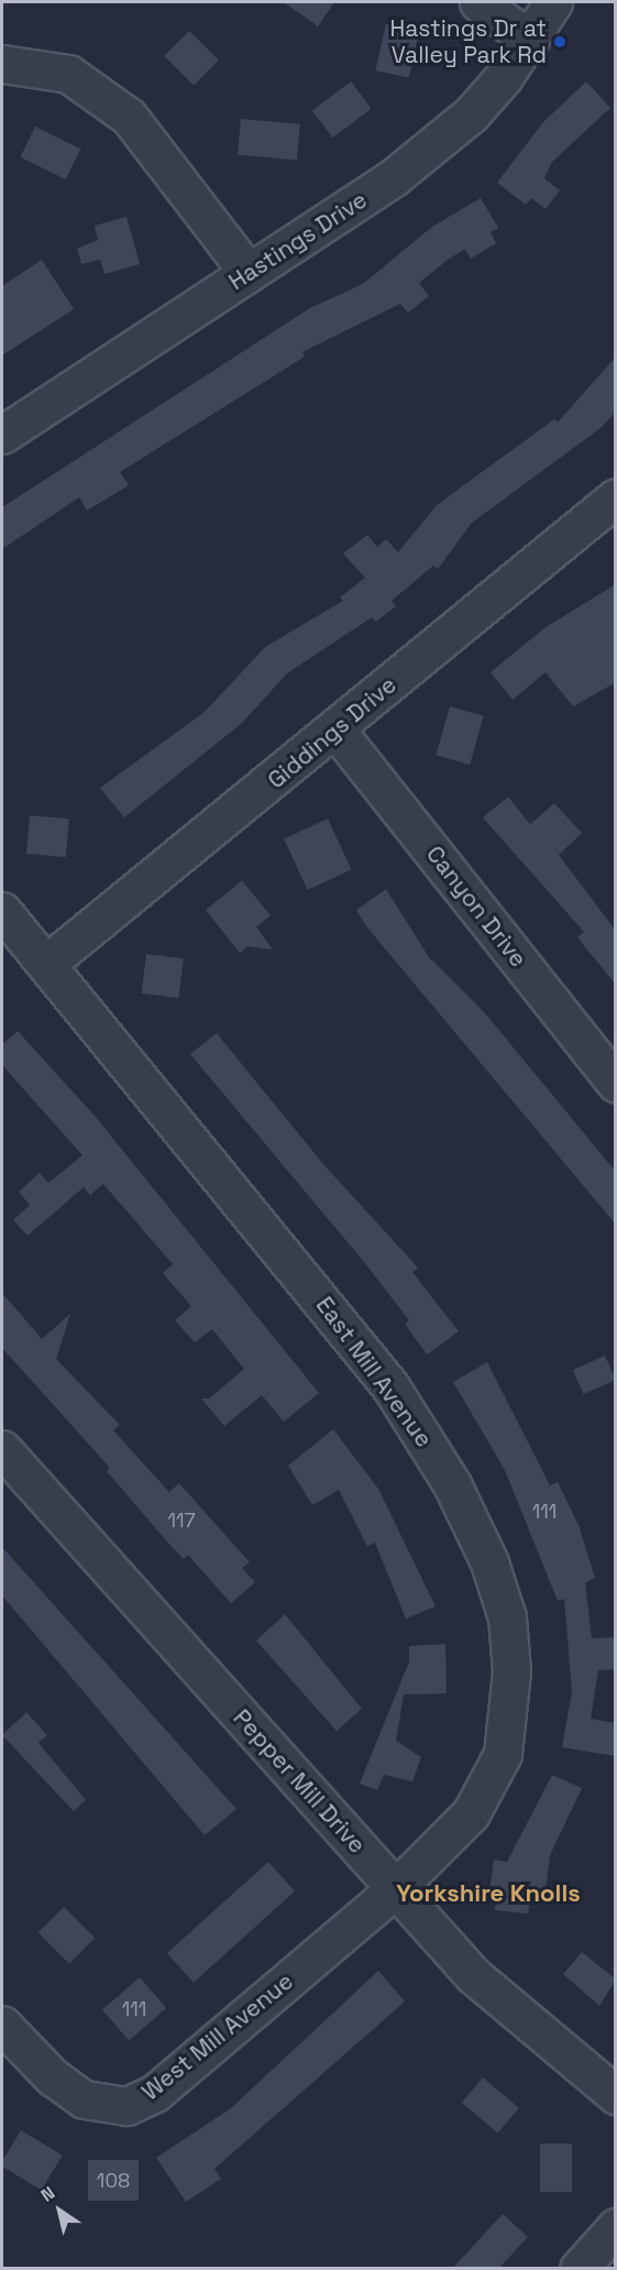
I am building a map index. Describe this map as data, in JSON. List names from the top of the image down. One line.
{"streets":{"street":["Hastings Drive","Giddings Drive","Canyon Drive","East Mill Avenue","Pepper Mill Drive","West Mill Avenue"]},"crossings":[["Giddings Drive","Canyon Drive"],["Giddings Drive","East Mill Avenue"],["East Mill Avenue","Pepper Mill Drive"],["East Mill Avenue","West Mill Avenue"],["Pepper Mill Drive","West Mill Avenue"]],"districts":["Yorkshire Knolls"],"places":["Hastings Dr at Valley Park Rd"],"house_numbers":["111","117","111","108"],"north":"top left"}
